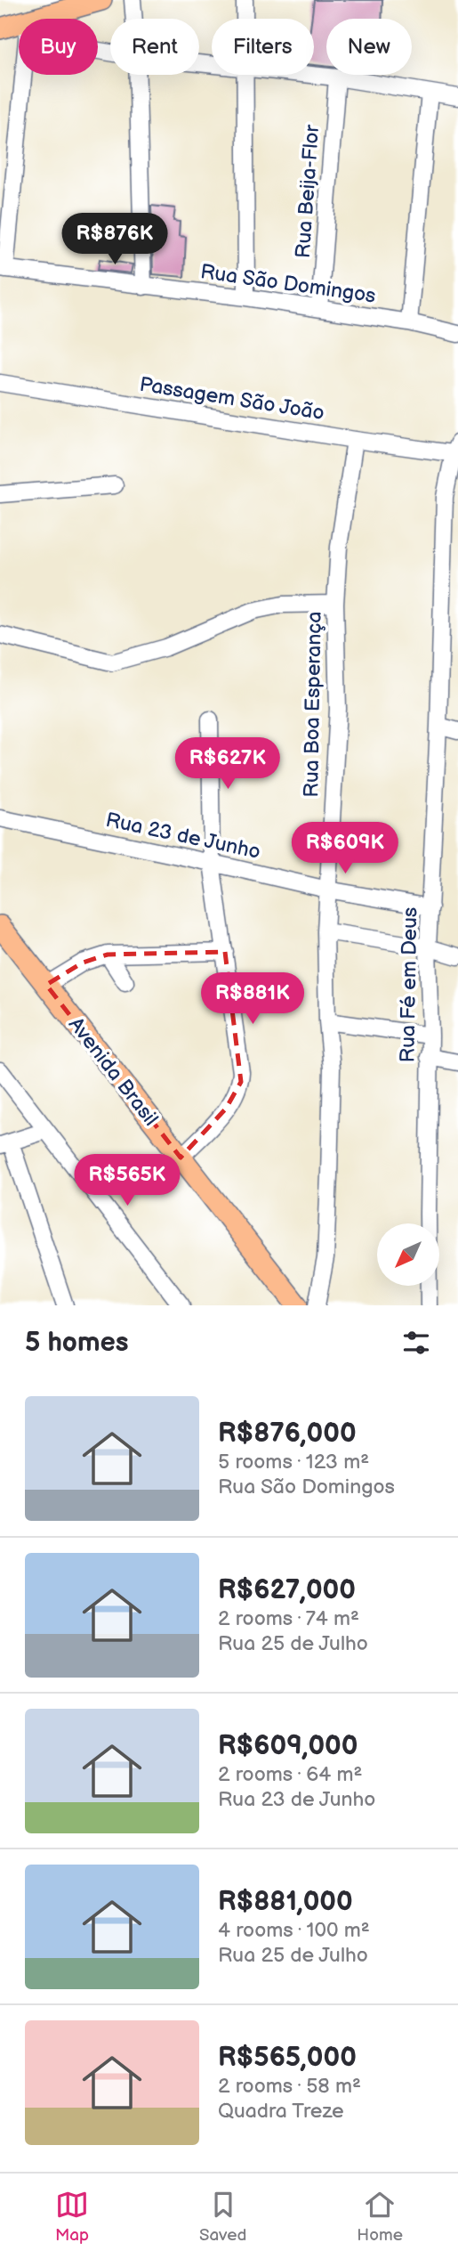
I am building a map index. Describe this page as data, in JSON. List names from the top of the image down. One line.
{"streets":{"main road":["Avenida Brasil"],"street":["Rua Beija-Flor","Rua São Domingos","Passagem São João","Rua Boa Esperança","Rua 23 de Junho","Rua Fé em Deus"]},"crossings":[["Rua Beija-Flor","Rua São Domingos"],["Passagem São João","Rua Boa Esperança"],["Passagem São João","Rua Fé em Deus"],["Rua Boa Esperança","Rua 23 de Junho"],["Rua 23 de Junho","Rua Fé em Deus"]],"north":"bottom left","page":{"chip":["Buy","Rent","Filters","New"],"price":["R$876K","R$627K","R$609K","R$881K","R$565K"],"heading":"5 homes","list":[{"name":"R$876,000","note":"5 rooms · 123 m² · Rua São Domingos"},{"name":"R$627,000","note":"2 rooms · 74 m² · Rua 25 de Julho"},{"name":"R$609,000","note":"2 rooms · 64 m² · Rua 23 de Junho"},{"name":"R$881,000","note":"4 rooms · 100 m² · Rua 25 de Julho"},{"name":"R$565,000","note":"2 rooms · 58 m² · Quadra Treze"}],"tabs":["Map","Saved","Home"]}}
